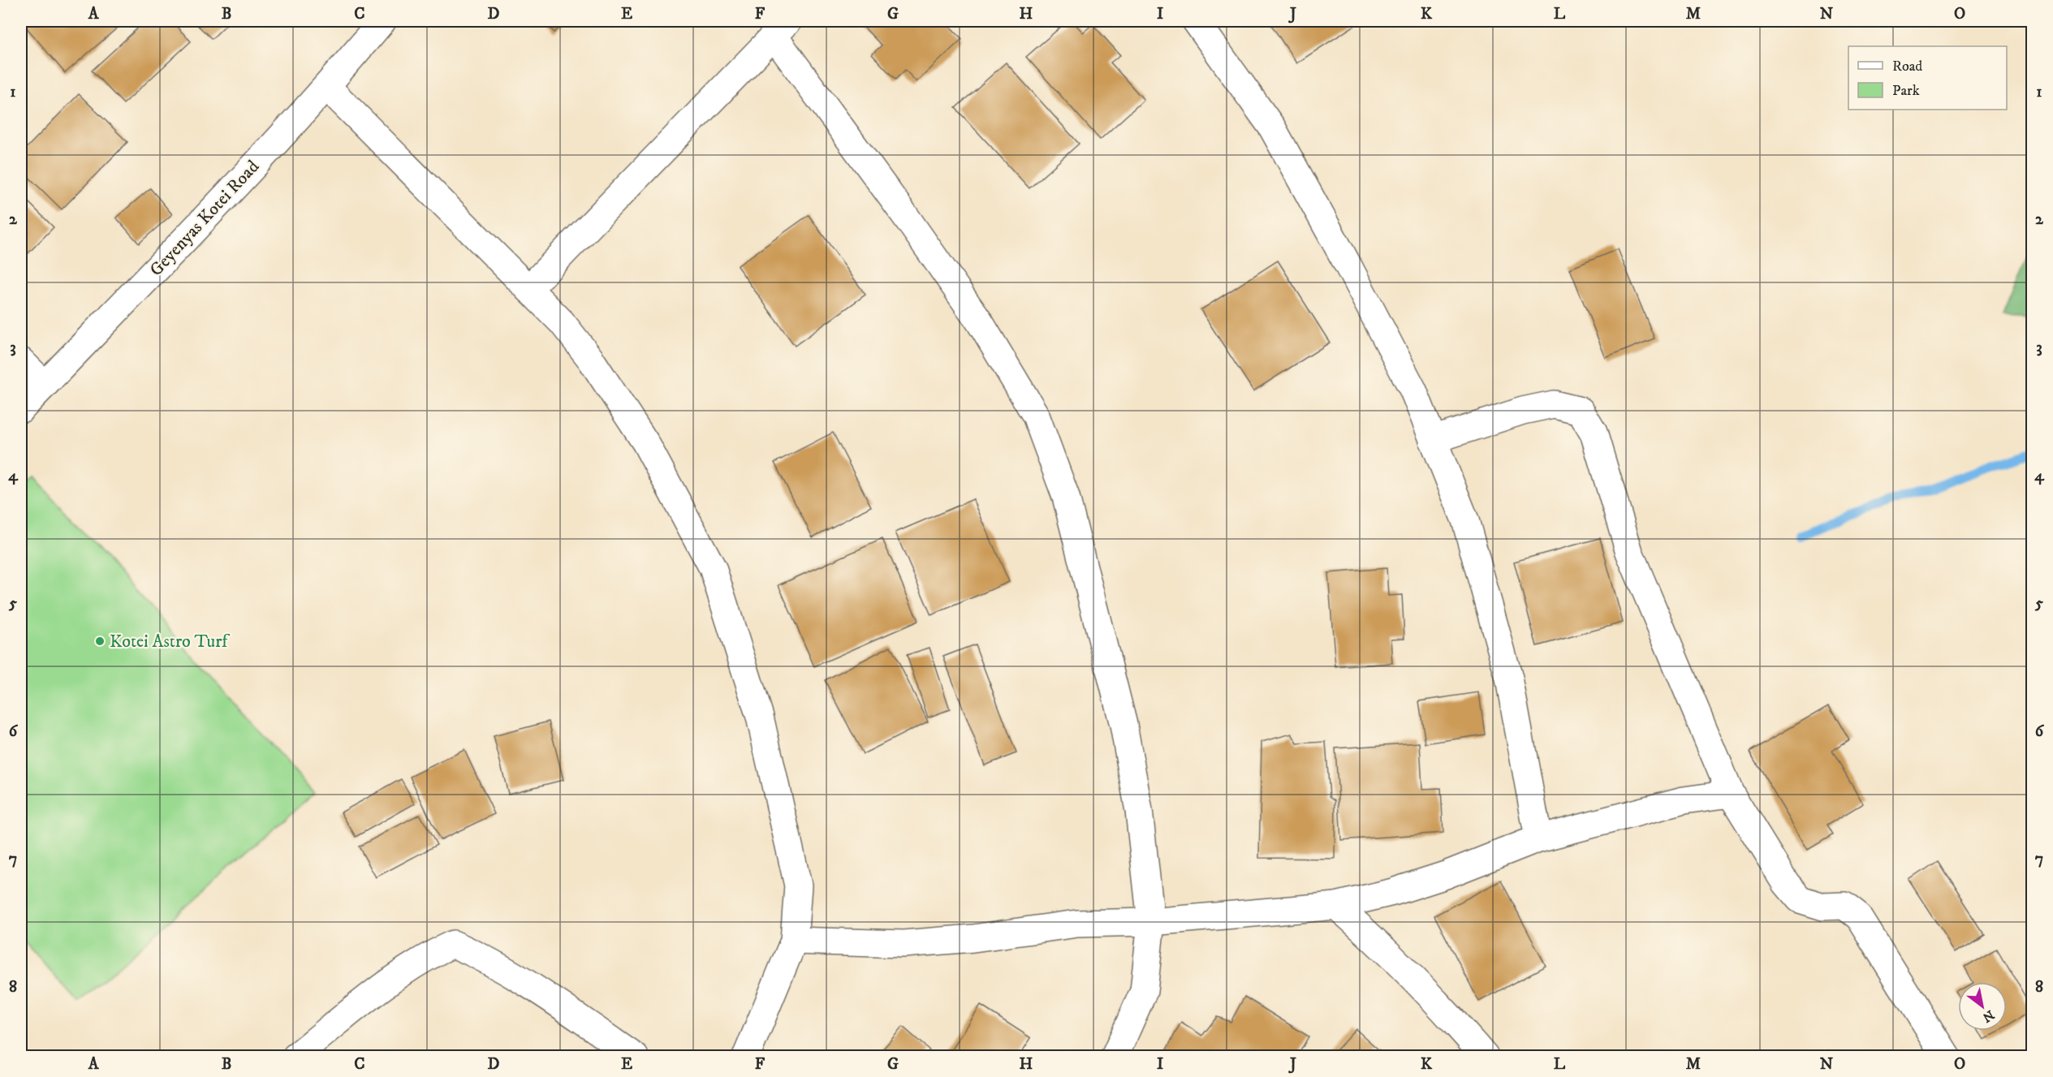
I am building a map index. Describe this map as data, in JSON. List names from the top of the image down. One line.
{"streets":{"street":["Geyenyas Kotei Road"]},"places":["Kotei Astro Turf"],"legend":["Road","Park"],"north":"bottom right","grid":{"columns":["A","B","C","D","E","F","G","H","I","J","K","L","M","N","O"],"rows":["1","2","3","4","5","6","7","8"]}}
